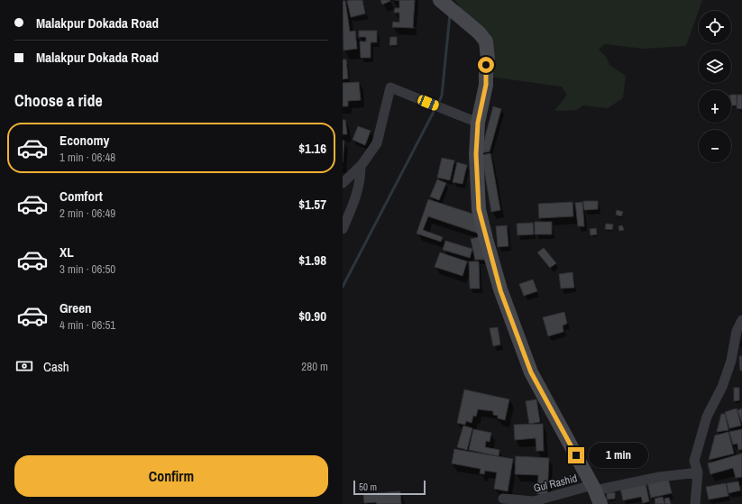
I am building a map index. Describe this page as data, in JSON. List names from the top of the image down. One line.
{"streets":{"street":["Gul Rashid"]},"scale_bar":"50 m","page":{"banner":["Malakpur Dokada Road","Malakpur Dokada Road"],"map_buttons":["+","−"],"heading":"Choose a ride","list":[{"name":"Economy","note":"1 min · 06:48","value":"$1.16"},{"name":"Comfort","note":"2 min · 06:49","value":"$1.57"},{"name":"XL","note":"3 min · 06:50","value":"$1.98"},{"name":"Green","note":"4 min · 06:51","value":"$0.90"}],"pay":["Cash","280 m"],"bubble":"1 min","buttons":"Confirm","scale":"50 m"}}
